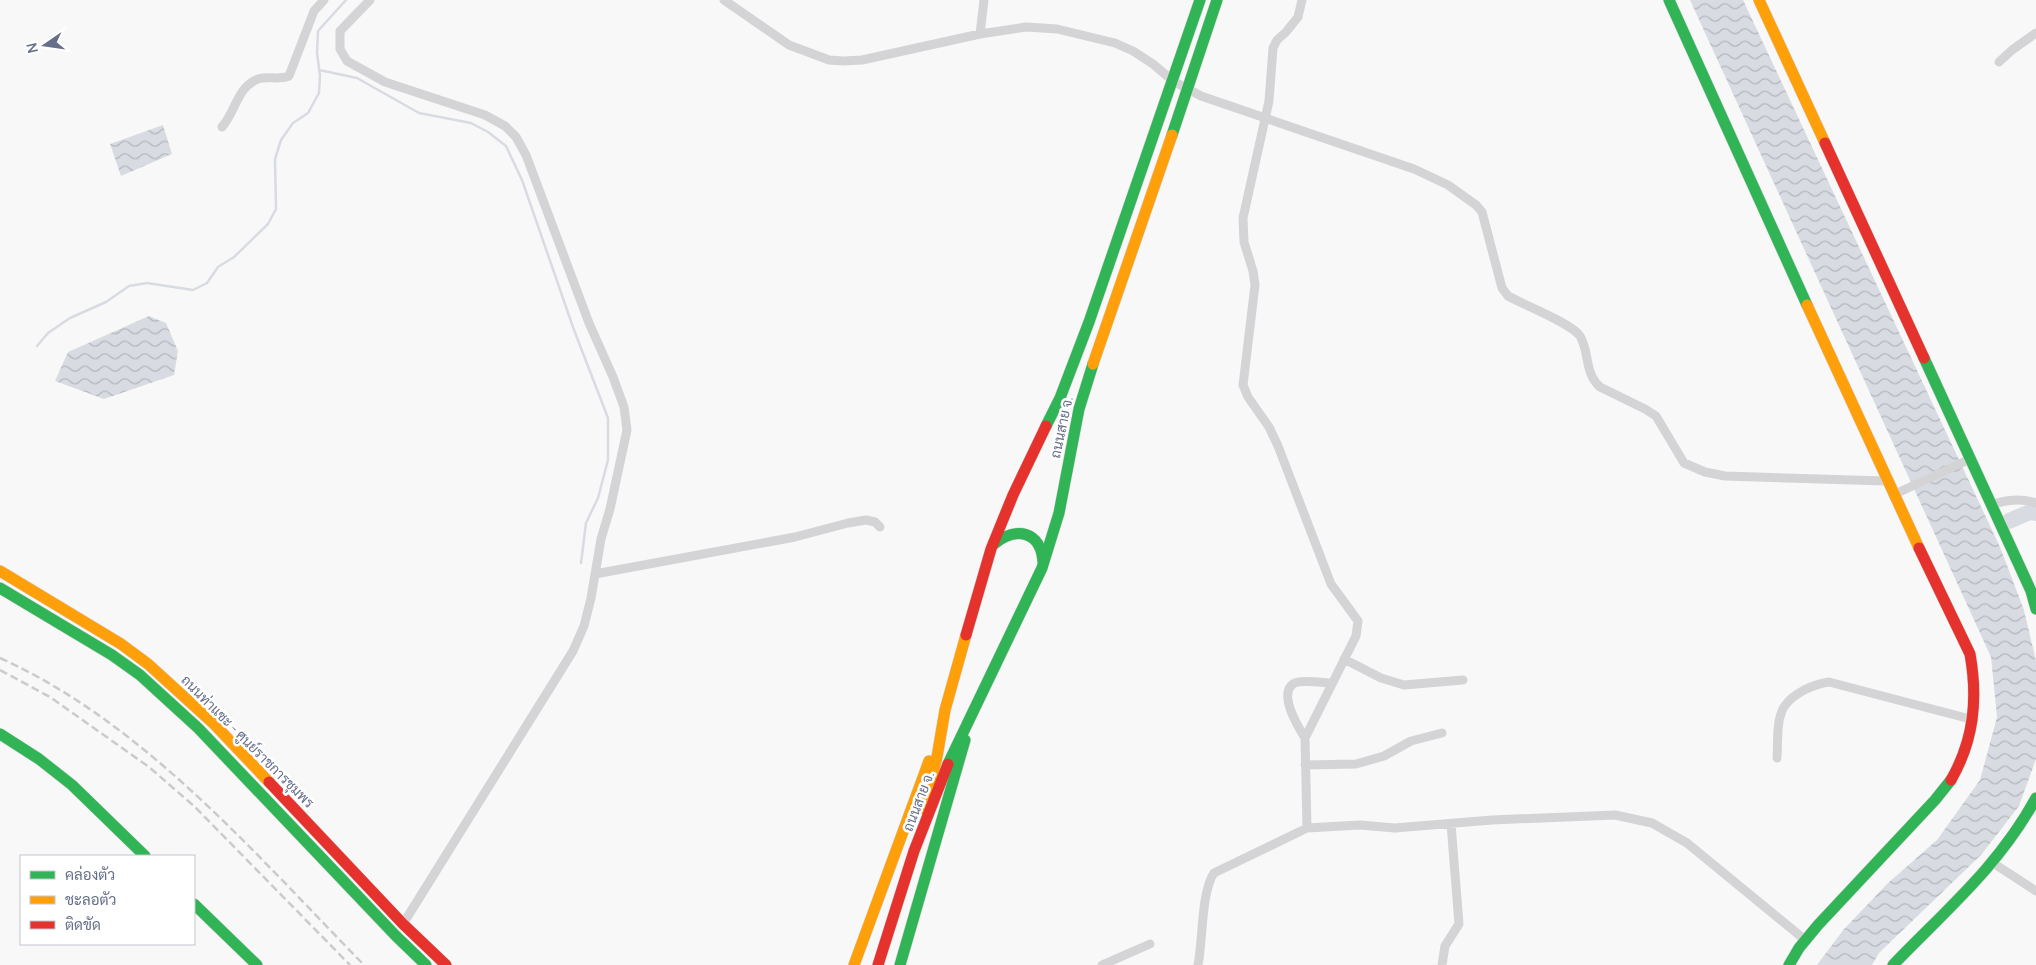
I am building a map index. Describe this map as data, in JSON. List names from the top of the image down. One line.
{"streets":{"main road":["ถนนสาย จ.","ถนนท่าแซะ - ศูนย์ราชการชุมพร"]},"legend":["คล่องตัว","ชะลอตัว","ติดขัด"],"north":"left"}
